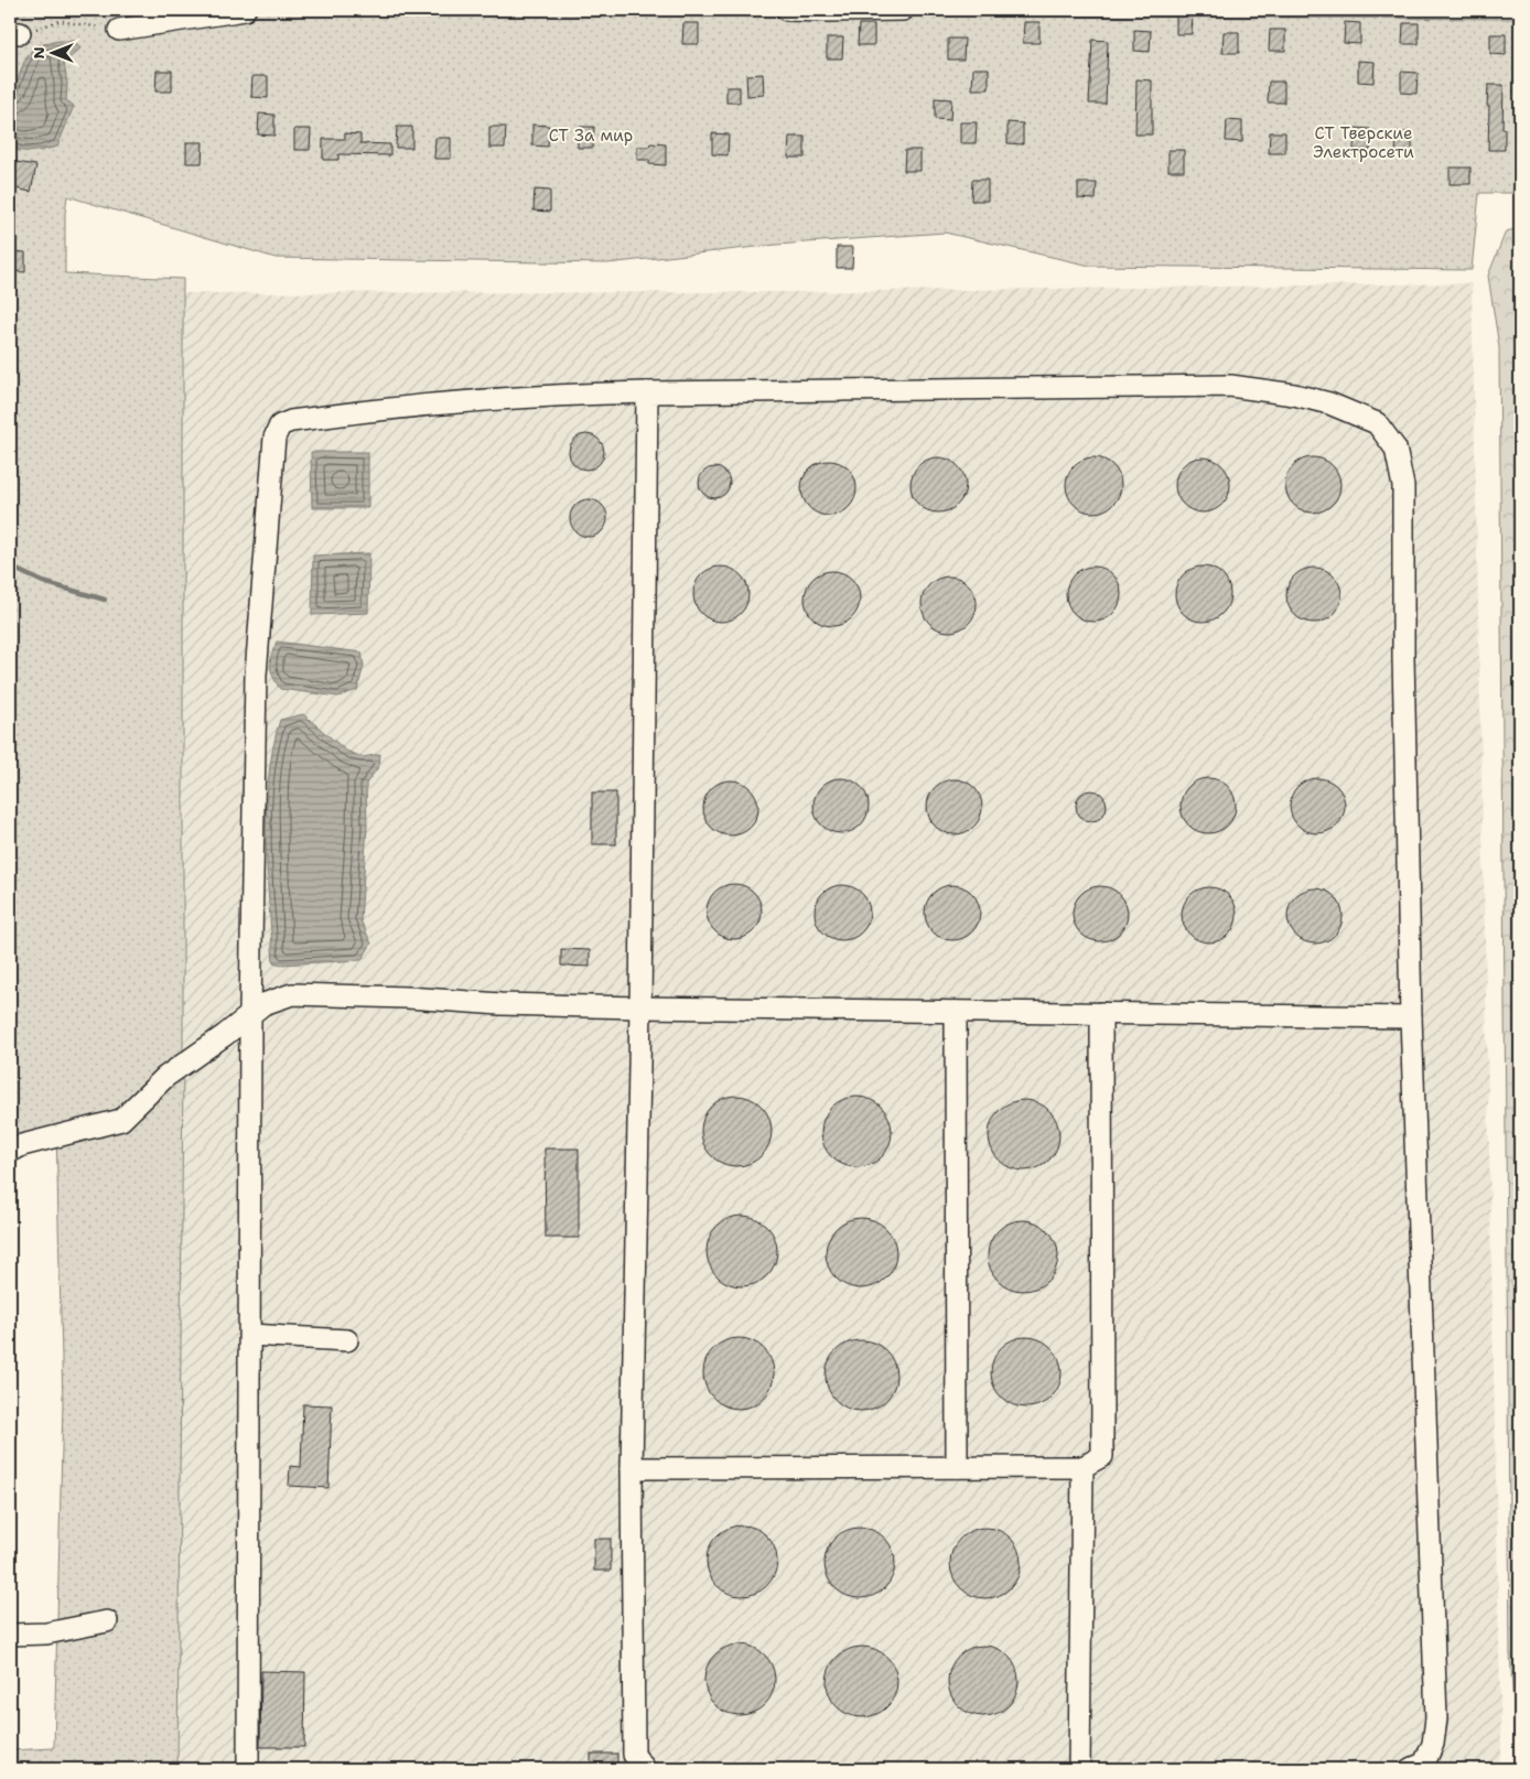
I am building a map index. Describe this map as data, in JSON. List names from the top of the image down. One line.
{"parks":["СТ Тверские Электросети","СТ За мир"],"north":"left"}
